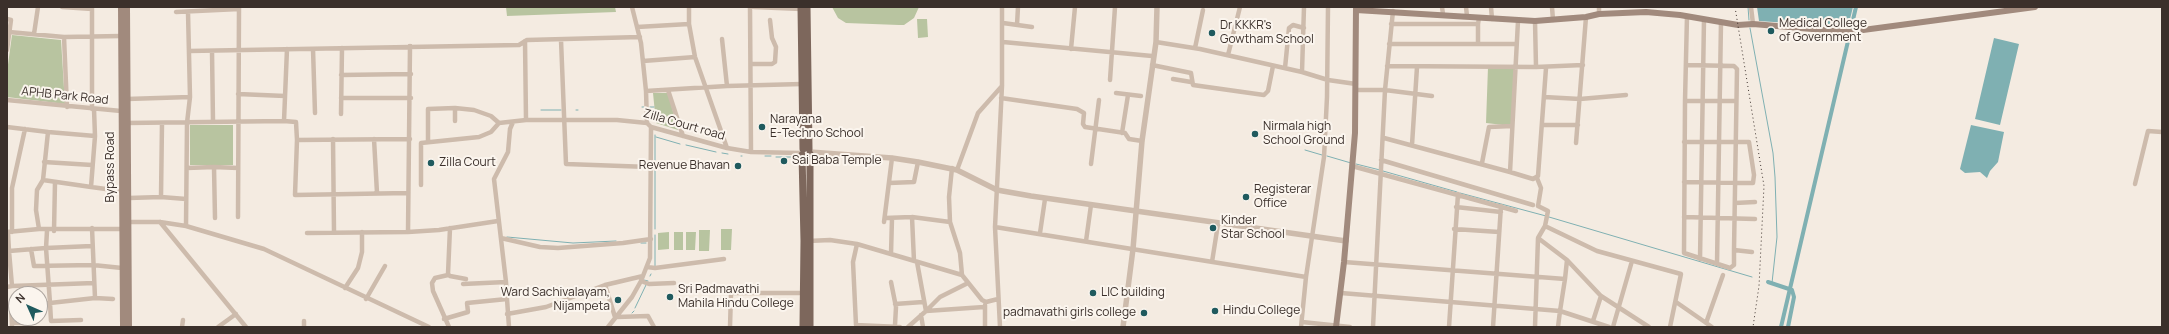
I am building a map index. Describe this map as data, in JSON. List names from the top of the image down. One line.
{"streets":{"main road":["Bypass Road"],"street":["APHB Park Road","Zilla Court road"]},"crossings":[["APHB Park Road","Bypass Road"]],"places":["Medical College of Government","Dr KKKR's Gowtham School","Narayana E-Techno School","Nirmala high School Ground","Sai Baba Temple","Zilla Court","Revenue Bhavan","Registerar Office","Kinder Star School","LIC building","Sri Padmavathi Mahila Hindu College","Ward Sachivalayam, Nijampeta","Hindu College","padmavathi girls college"],"north":"top left"}
